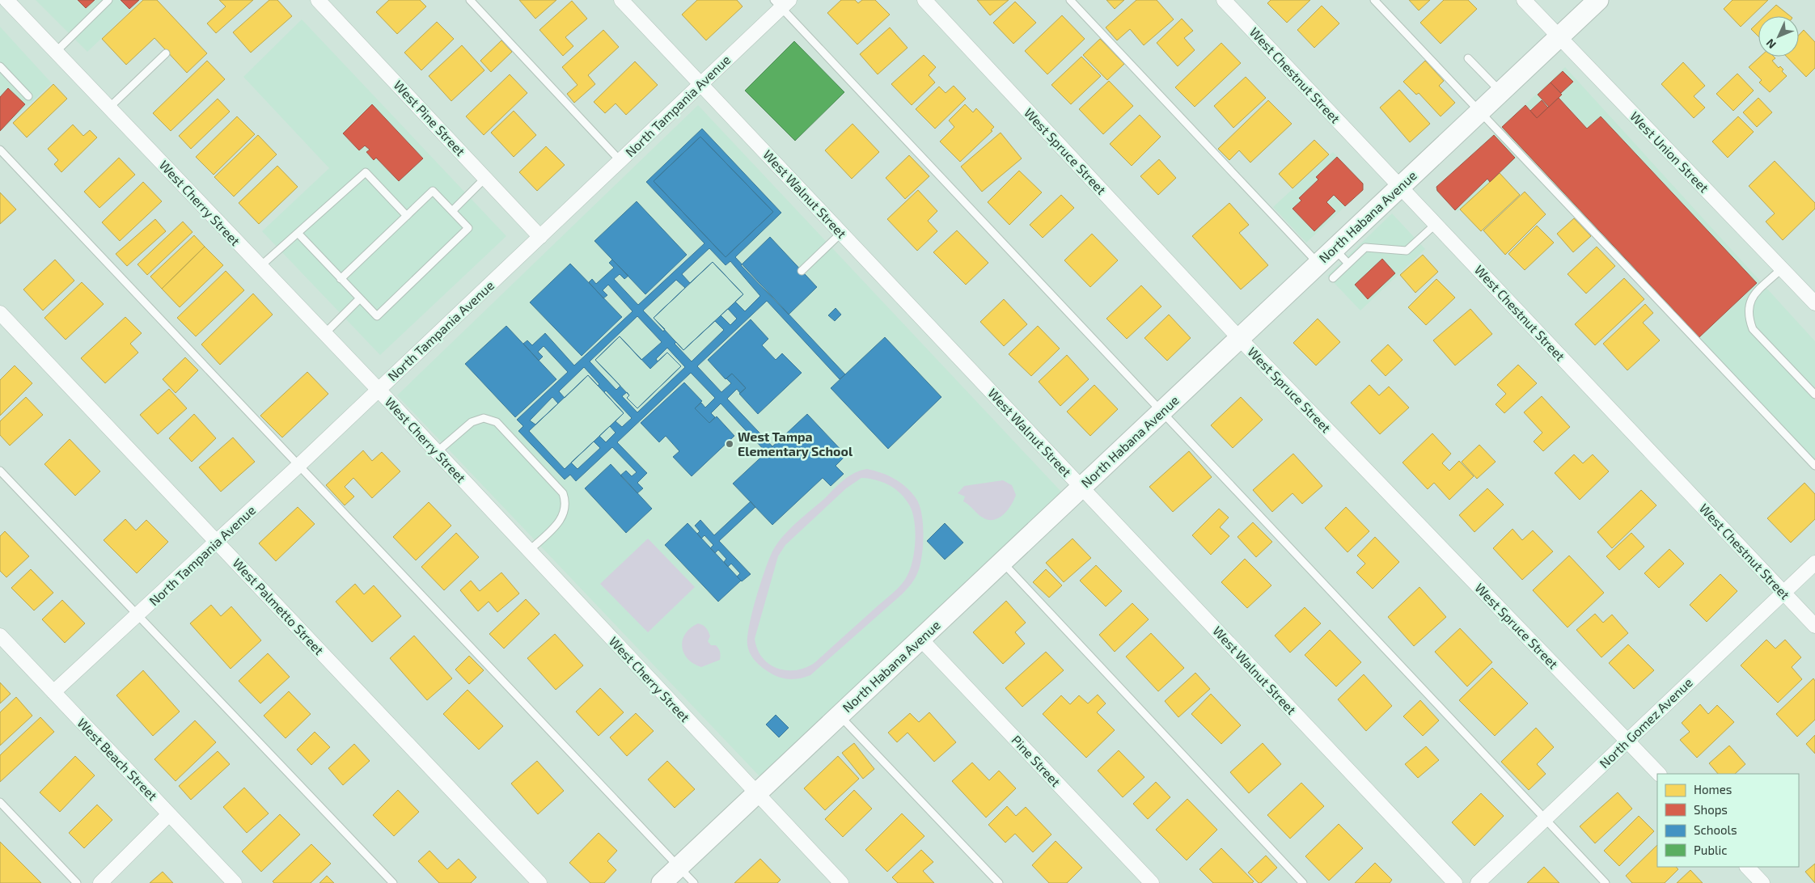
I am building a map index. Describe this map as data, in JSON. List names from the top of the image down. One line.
{"streets":{"street":["West Chestnut Street","North Tampania Avenue","West Pine Street","West Spruce Street","West Union Street","West Walnut Street","West Cherry Street","North Habana Avenue","West Palmetto Street","North Gomez Avenue","West Beach Street","Pine Street"]},"crossings":[["West Chestnut Street","North Habana Avenue"],["West Chestnut Street","North Gomez Avenue"],["North Tampania Avenue","West Pine Street"],["North Tampania Avenue","West Walnut Street"],["North Tampania Avenue","West Cherry Street"],["North Tampania Avenue","West Palmetto Street"],["North Tampania Avenue","West Beach Street"],["West Spruce Street","North Habana Avenue"],["West Spruce Street","North Gomez Avenue"],["West Union Street","North Habana Avenue"],["West Walnut Street","North Habana Avenue"],["West Cherry Street","North Habana Avenue"],["North Habana Avenue","Pine Street"]],"places":["West Tampa Elementary School"],"legend":["Homes","Shops","Schools","Public"],"north":"bottom left"}
